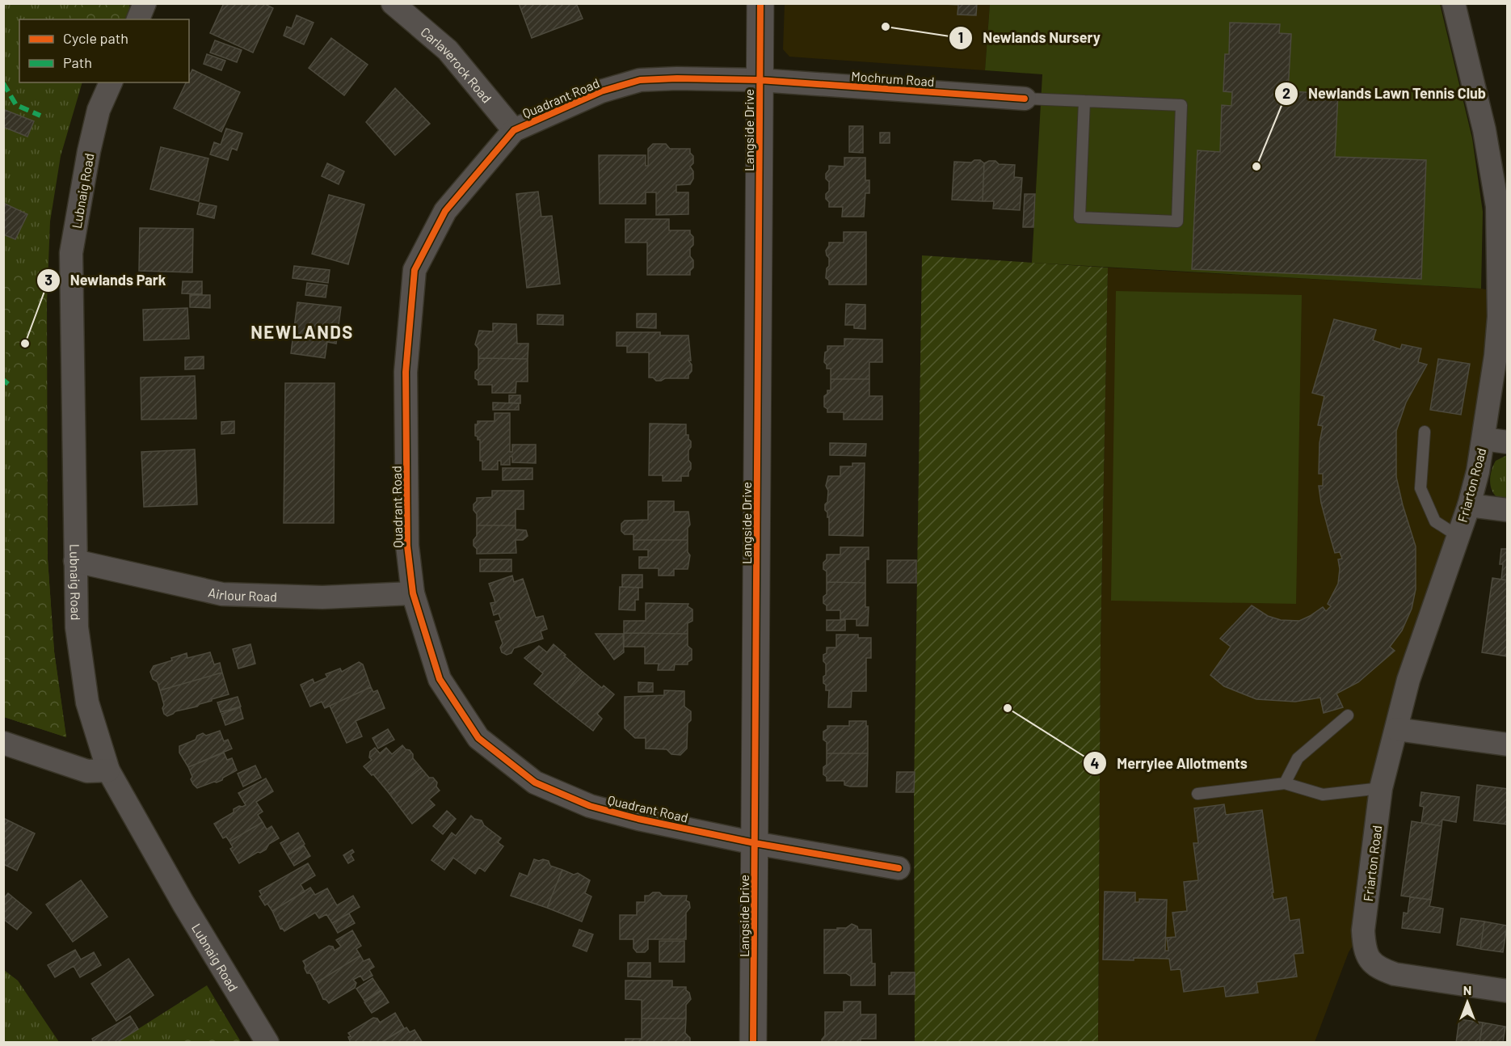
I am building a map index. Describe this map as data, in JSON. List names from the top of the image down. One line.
{"streets":{"street":["Carlaverock Road","Mochrum Road","Quadrant Road","Langside Drive","Lubnaig Road","Friarton Road","Airlour Road"]},"crossings":[["Carlaverock Road","Quadrant Road"],["Mochrum Road","Quadrant Road"],["Mochrum Road","Langside Drive"],["Quadrant Road","Langside Drive"],["Quadrant Road","Airlour Road"],["Lubnaig Road","Airlour Road"]],"districts":["NEWLANDS"],"places":["Newlands Nursery","Newlands Lawn Tennis Club","Newlands Park","Merrylee Allotments"],"legend":["Cycle path","Path"],"north":"top"}
